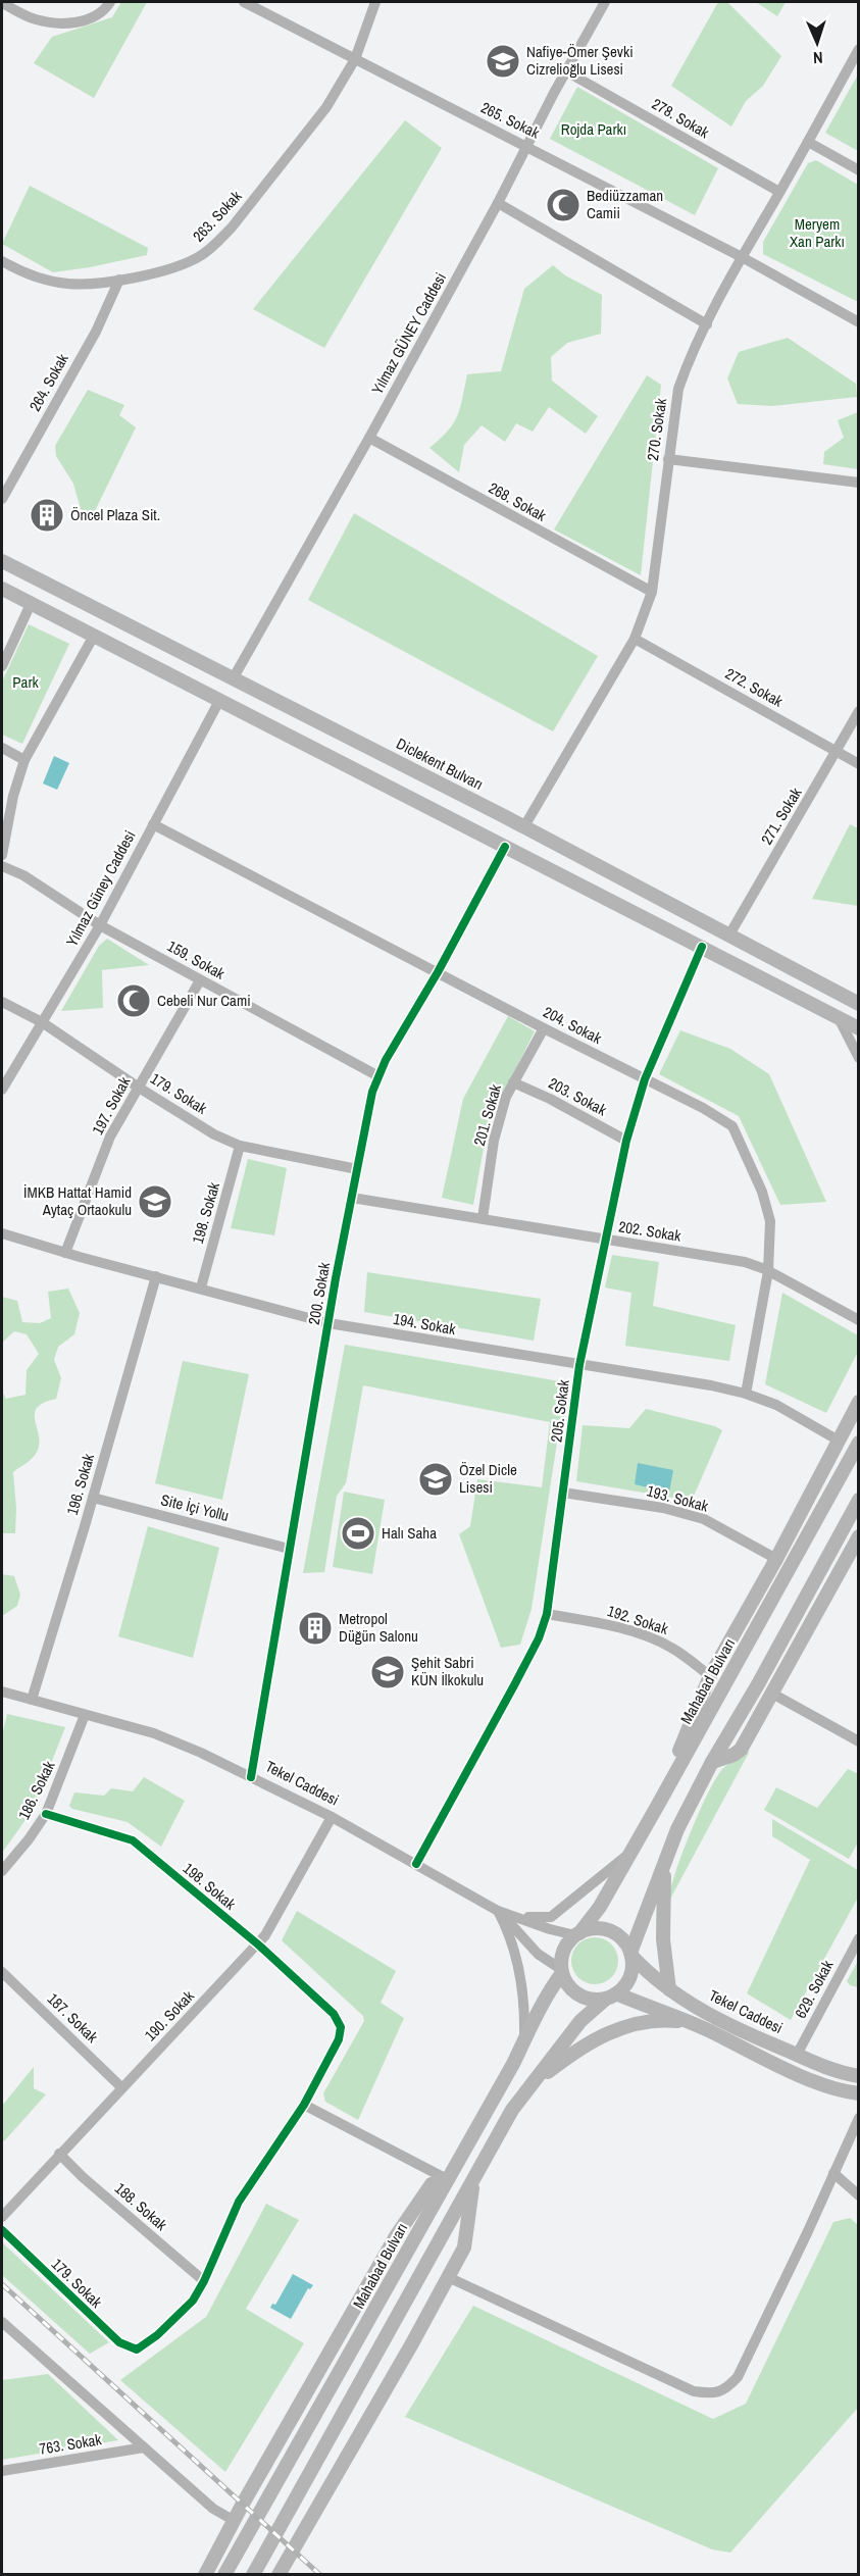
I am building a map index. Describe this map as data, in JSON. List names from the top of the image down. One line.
{"streets":{"main road":["Diclekent Bulvarı","Mahabad Bulvarı","Tekel Caddesi"],"street":["278. Sokak","265. Sokak","263. Sokak","Yılmaz GÜNEY Caddesi","264. Sokak","270. Sokak","268. Sokak","272. Sokak","271. Sokak","Yılmaz Güney Caddesi","159. Sokak","204. Sokak","179. Sokak","203. Sokak","197. Sokak","201. Sokak","198. Sokak","202. Sokak","200. Sokak","194. Sokak","205. Sokak","196. Sokak","193. Sokak","Site İçi Yollu","192. Sokak","186. Sokak","629. Sokak","190. Sokak","187. Sokak","188. Sokak","763. Sokak"]},"crossings":[["278. Sokak","Yılmaz GÜNEY Caddesi"],["278. Sokak","270. Sokak"],["265. Sokak","263. Sokak"],["265. Sokak","Yılmaz GÜNEY Caddesi"],["265. Sokak","270. Sokak"],["263. Sokak","264. Sokak"],["Yılmaz GÜNEY Caddesi","268. Sokak"],["Yılmaz GÜNEY Caddesi","Diclekent Bulvarı"],["270. Sokak","268. Sokak"],["270. Sokak","272. Sokak"],["270. Sokak","Diclekent Bulvarı"],["272. Sokak","271. Sokak"],["Diclekent Bulvarı","271. Sokak"],["Yılmaz Güney Caddesi","159. Sokak"],["Yılmaz Güney Caddesi","204. Sokak"],["Yılmaz Güney Caddesi","179. Sokak"],["159. Sokak","197. Sokak"],["159. Sokak","200. Sokak"],["204. Sokak","201. Sokak"],["204. Sokak","202. Sokak"],["204. Sokak","200. Sokak"],["204. Sokak","194. Sokak"],["204. Sokak","205. Sokak"],["179. Sokak","197. Sokak"],["179. Sokak","198. Sokak"],["179. Sokak","200. Sokak"],["179. Sokak","188. Sokak"],["203. Sokak","201. Sokak"],["203. Sokak","205. Sokak"],["197. Sokak","194. Sokak"],["201. Sokak","202. Sokak"],["198. Sokak","194. Sokak"],["198. Sokak","186. Sokak"],["198. Sokak","190. Sokak"],["202. Sokak","200. Sokak"],["202. Sokak","205. Sokak"],["200. Sokak","194. Sokak"],["200. Sokak","Site İçi Yollu"],["200. Sokak","Tekel Caddesi"],["194. Sokak","205. Sokak"],["194. Sokak","196. Sokak"],["205. Sokak","193. Sokak"],["205. Sokak","192. Sokak"],["205. Sokak","Tekel Caddesi"],["196. Sokak","Site İçi Yollu"],["196. Sokak","Tekel Caddesi"],["Mahabad Bulvarı","Tekel Caddesi"],["Tekel Caddesi","186. Sokak"],["Tekel Caddesi","629. Sokak"],["Tekel Caddesi","190. Sokak"],["190. Sokak","187. Sokak"],["190. Sokak","188. Sokak"]],"parks":["Rojda Parkı","Meryem Xan Parkı","Park"],"places":{"school or university":["Nafiye-Ömer Şevki Cizrelioğlu Lisesi","İMKB Hattat Hamid Aytaç Ortaokulu","Özel Dicle Lisesi","Şehit Sabri KÜN İlkokulu"],"mosque":["Bediüzzaman Camii","Cebeli Nur Cami"],"building":["Öncel Plaza Sit.","Metropol Düğün Salonu"],"sports":["Halı Saha"]},"north":"bottom"}
